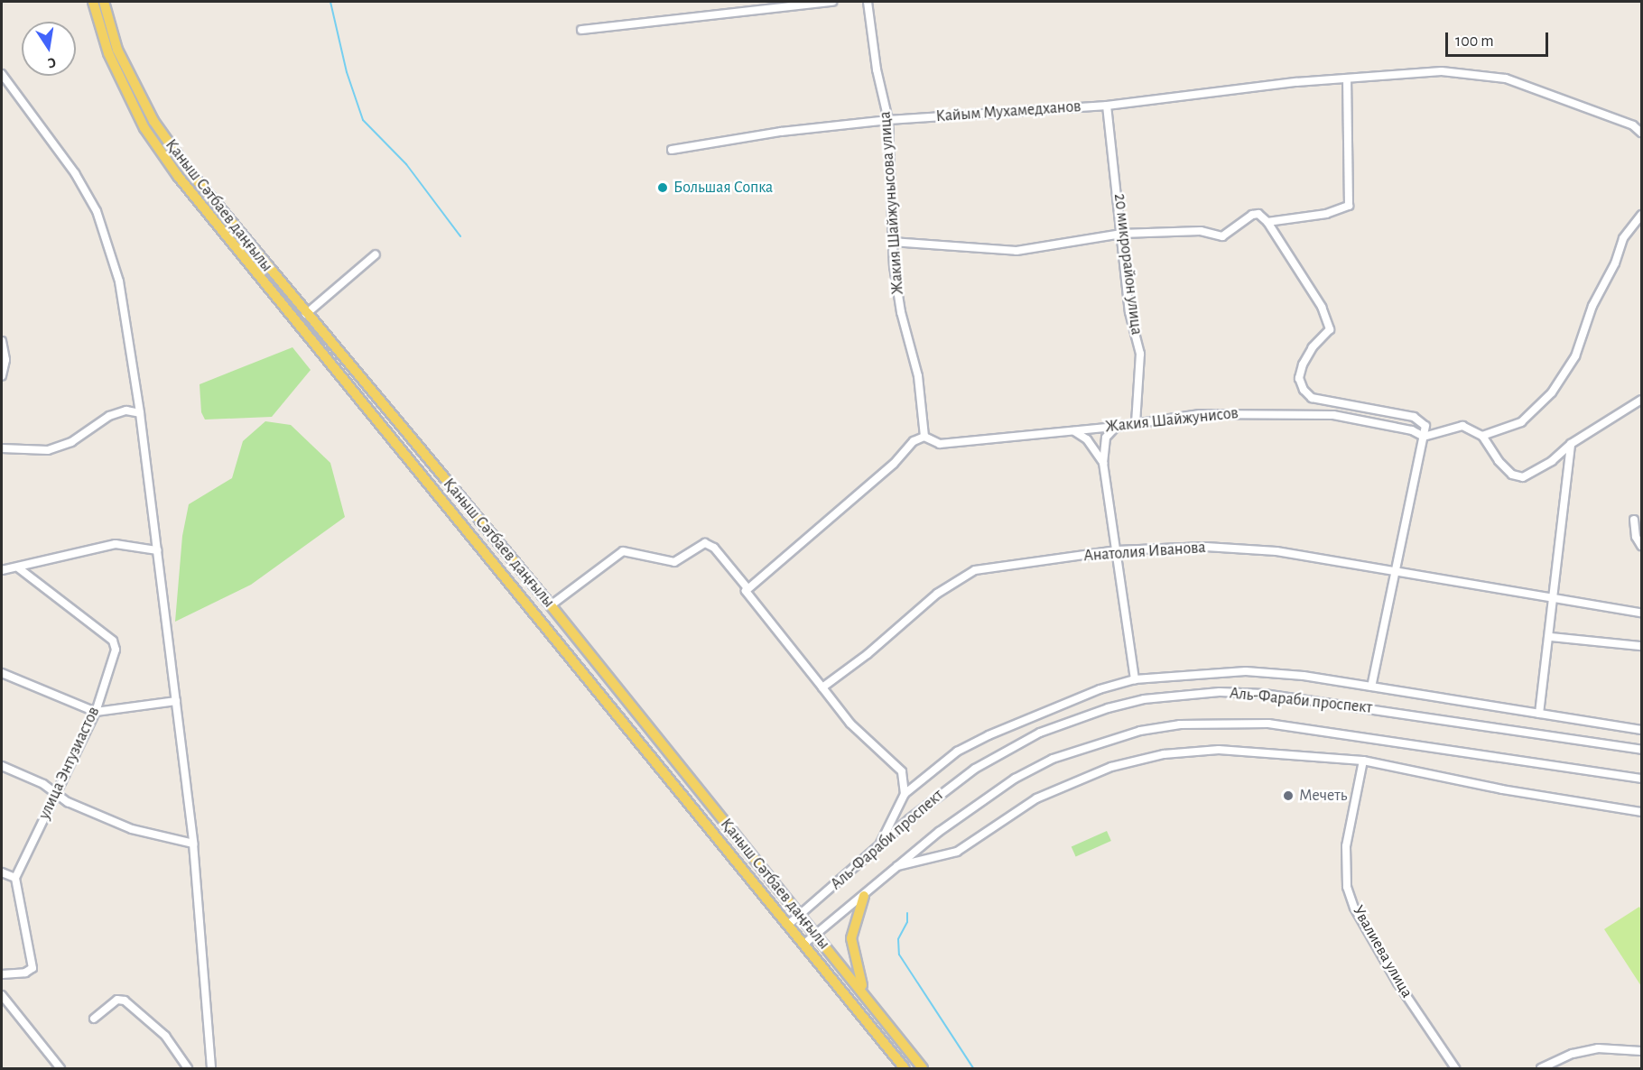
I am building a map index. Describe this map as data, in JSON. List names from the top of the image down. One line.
{"streets":{"main road":["Қаныш Сәтбаев даңғылы"],"street":["Кайым Мухамедханов","Жакия Шайжунысова улица","20 микрорайон улица","Жакия Шайжунисов","Анатолия Иванова","Аль-Фараби проспект","улица Энтузиастов","Увалиева улица"]},"crossings":[["Кайым Мухамедханов","Жакия Шайжунысова улица"],["Кайым Мухамедханов","20 микрорайон улица"],["Жакия Шайжунысова улица","Жакия Шайжунисов"],["Қаныш Сәтбаев даңғылы","Аль-Фараби проспект"],["20 микрорайон улица","Жакия Шайжунисов"]],"places":["Большая Сопка","Мечеть"],"scale_bar":"100 m","north":"bottom"}
